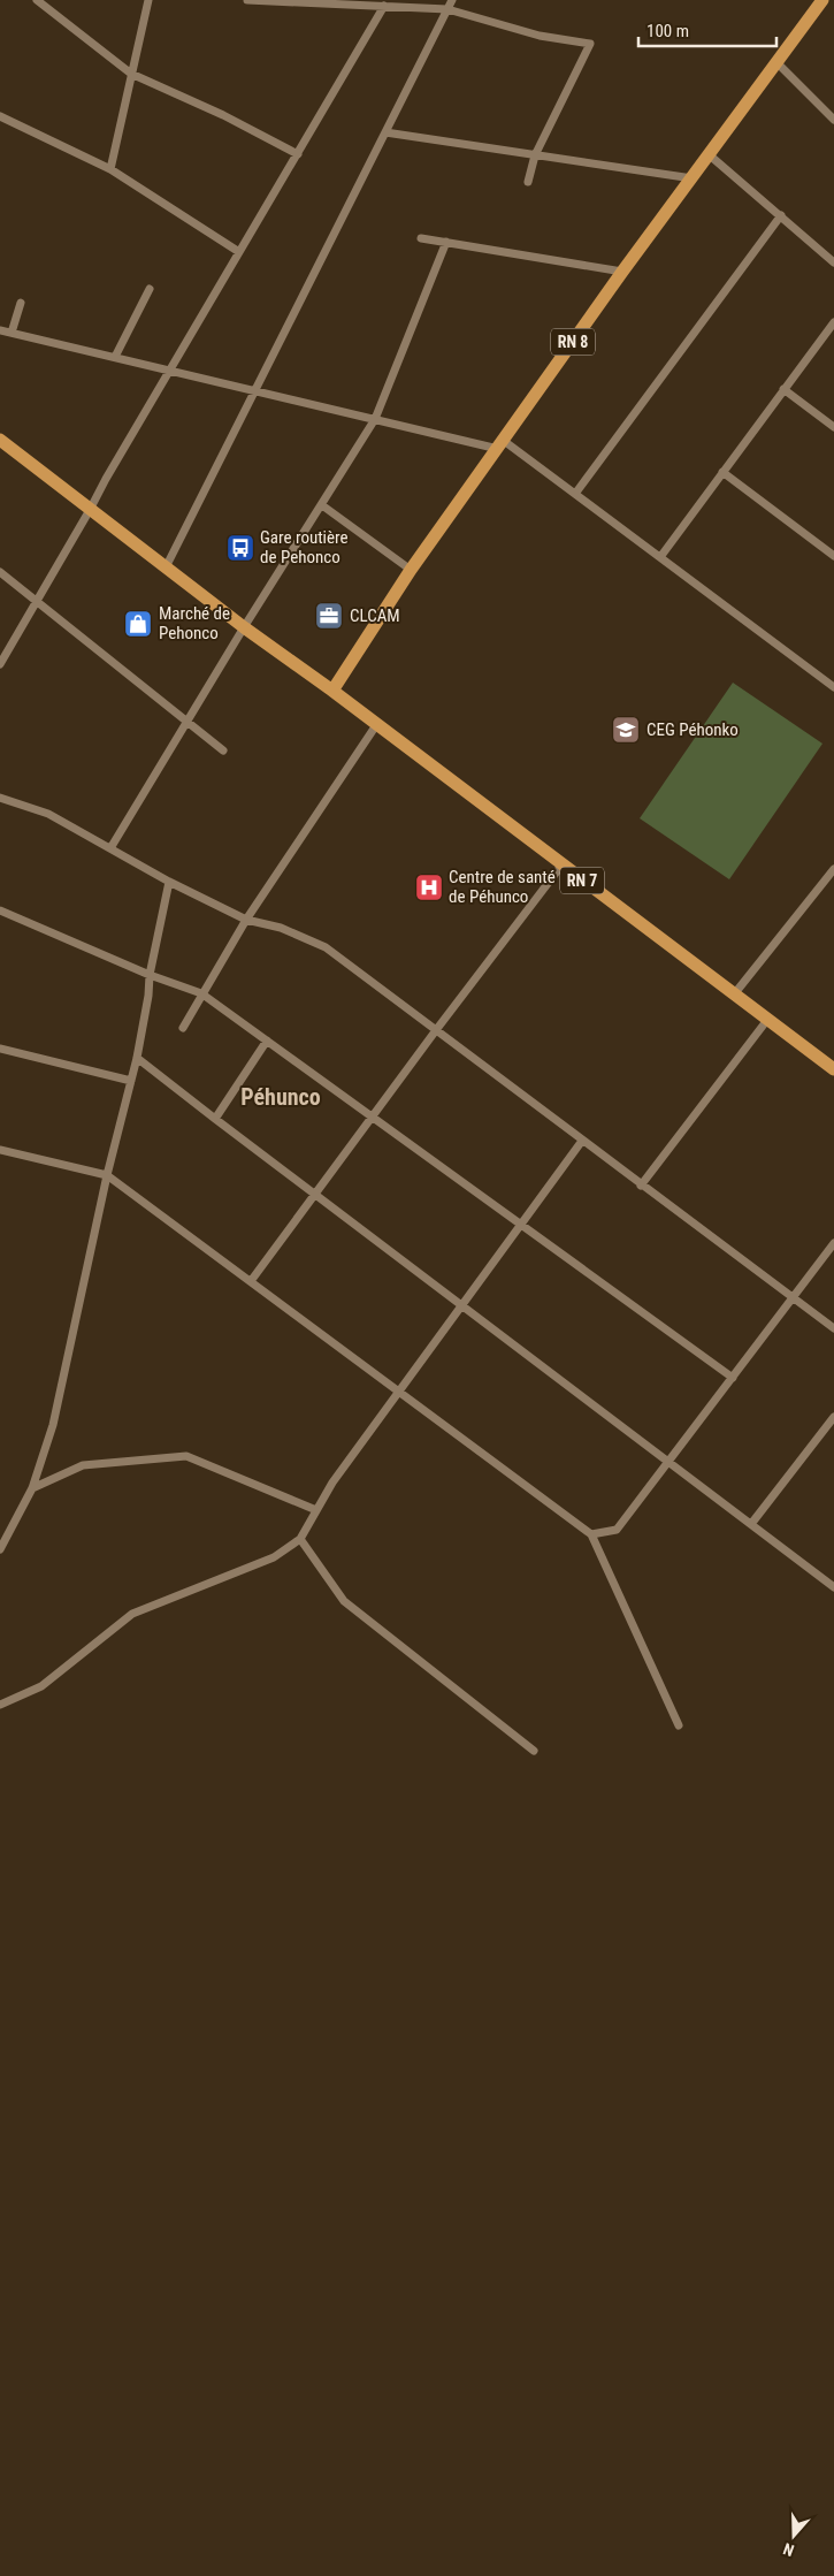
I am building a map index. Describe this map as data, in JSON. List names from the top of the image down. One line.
{"streets":{"main road":["RN 8","RN 7"]},"crossings":[["RN 8","RN 7"]],"districts":["Péhunco"],"places":{"bus stop":["Gare routière de Pehonco"],"office":["CLCAM"],"shop":["Marché de Pehonco"],"school or university":["CEG Péhonko"],"hospital":["Centre de santé de Péhunco"]},"scale_bar":"100 m","north":"bottom"}
